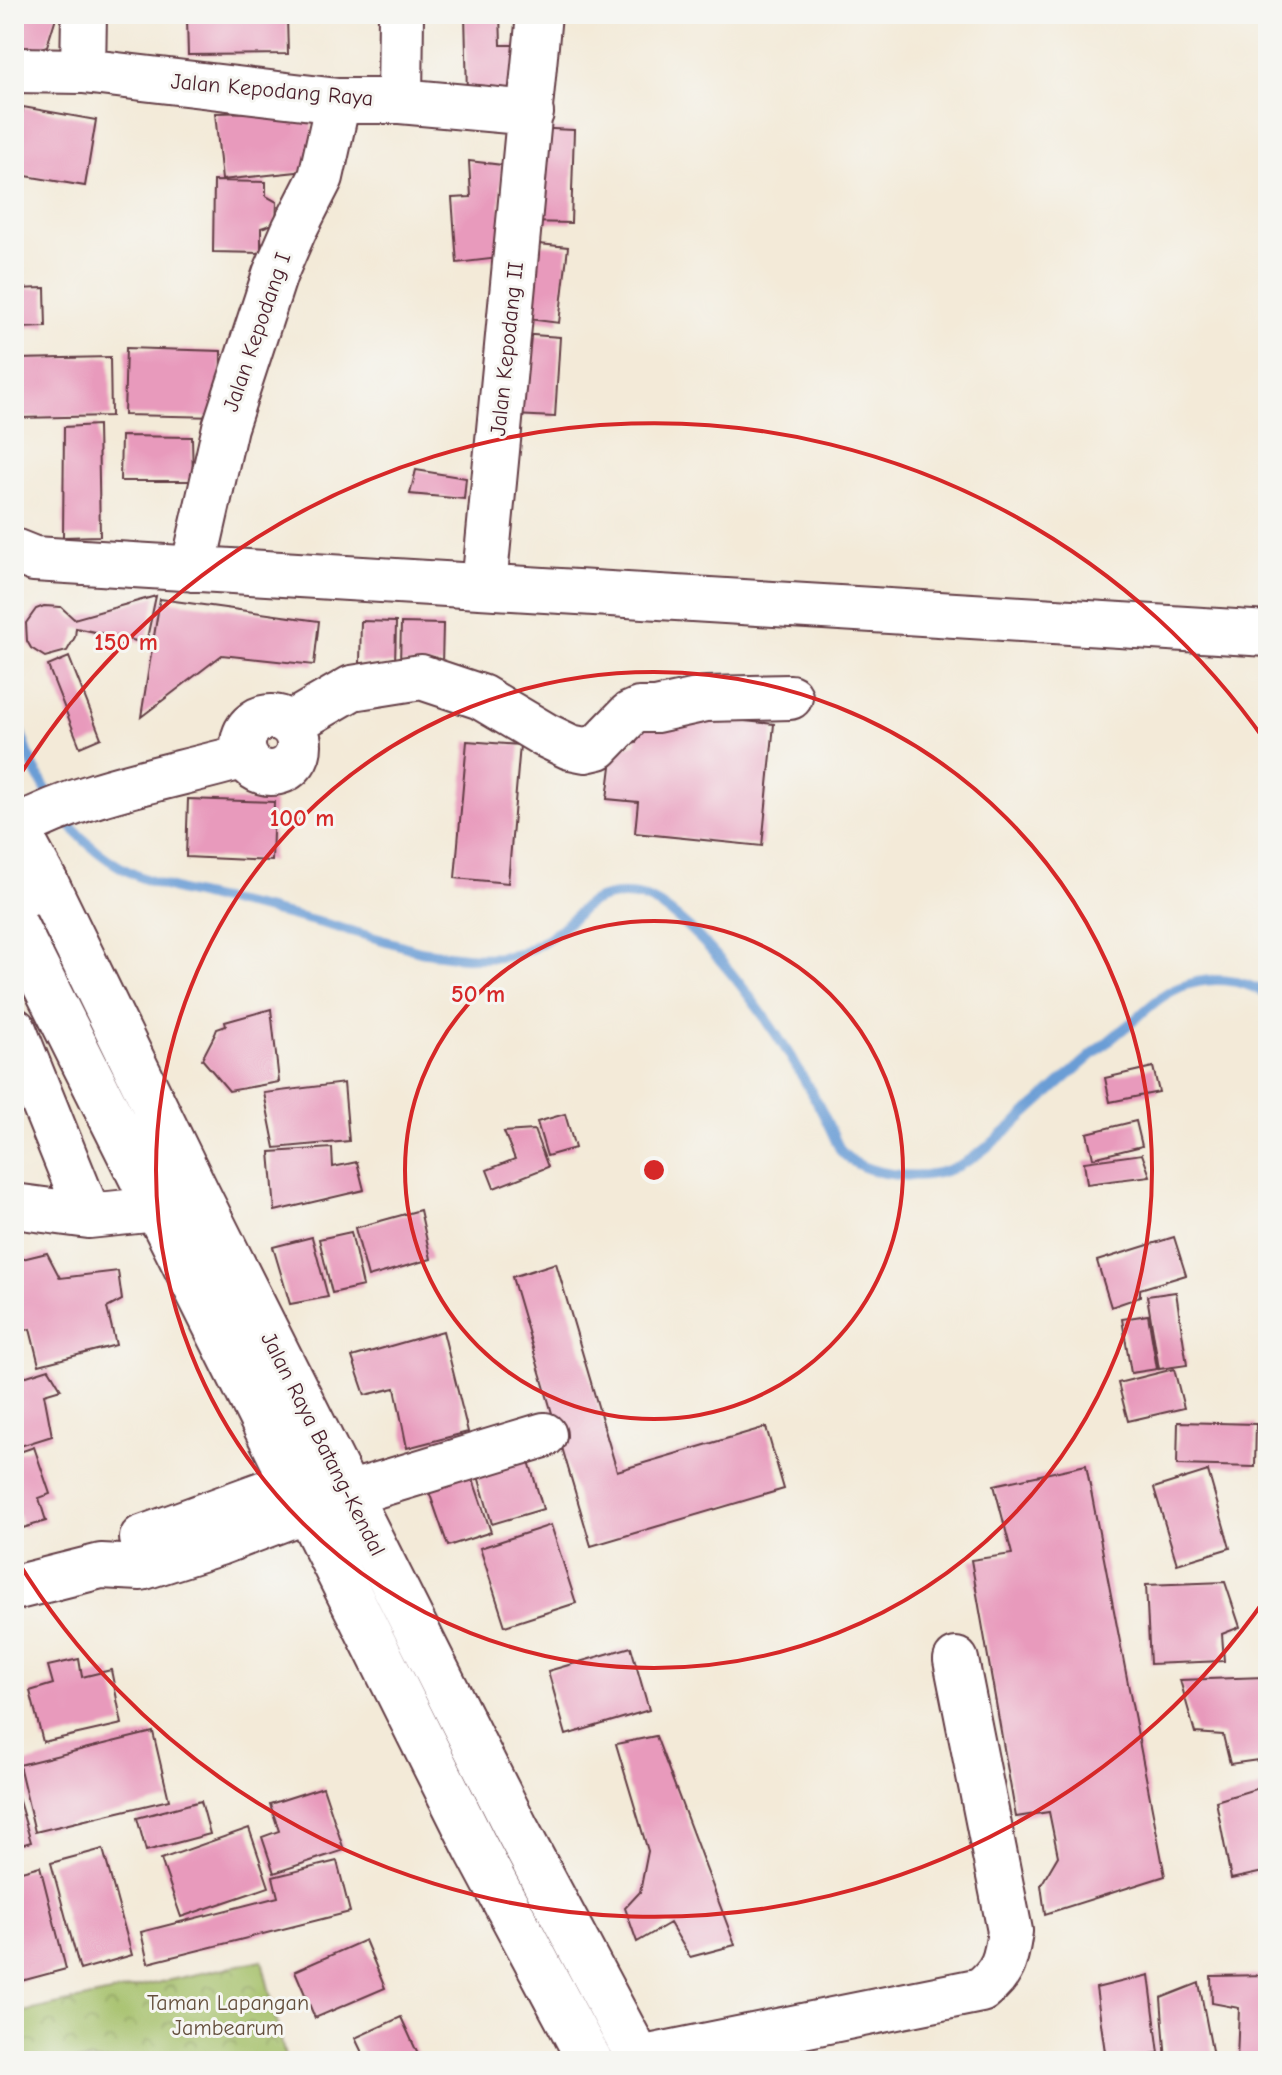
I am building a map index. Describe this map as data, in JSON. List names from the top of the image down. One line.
{"streets":{"main road":["Jalan Kepodang Raya","Jalan Kepodang I","Jalan Kepodang II","Jalan Raya Batang-Kendal"]},"crossings":[["Jalan Kepodang Raya","Jalan Kepodang I"],["Jalan Kepodang Raya","Jalan Kepodang II"]],"parks":["Taman Lapangan Jambearum"],"rings":["150 m","100 m","50 m"]}
